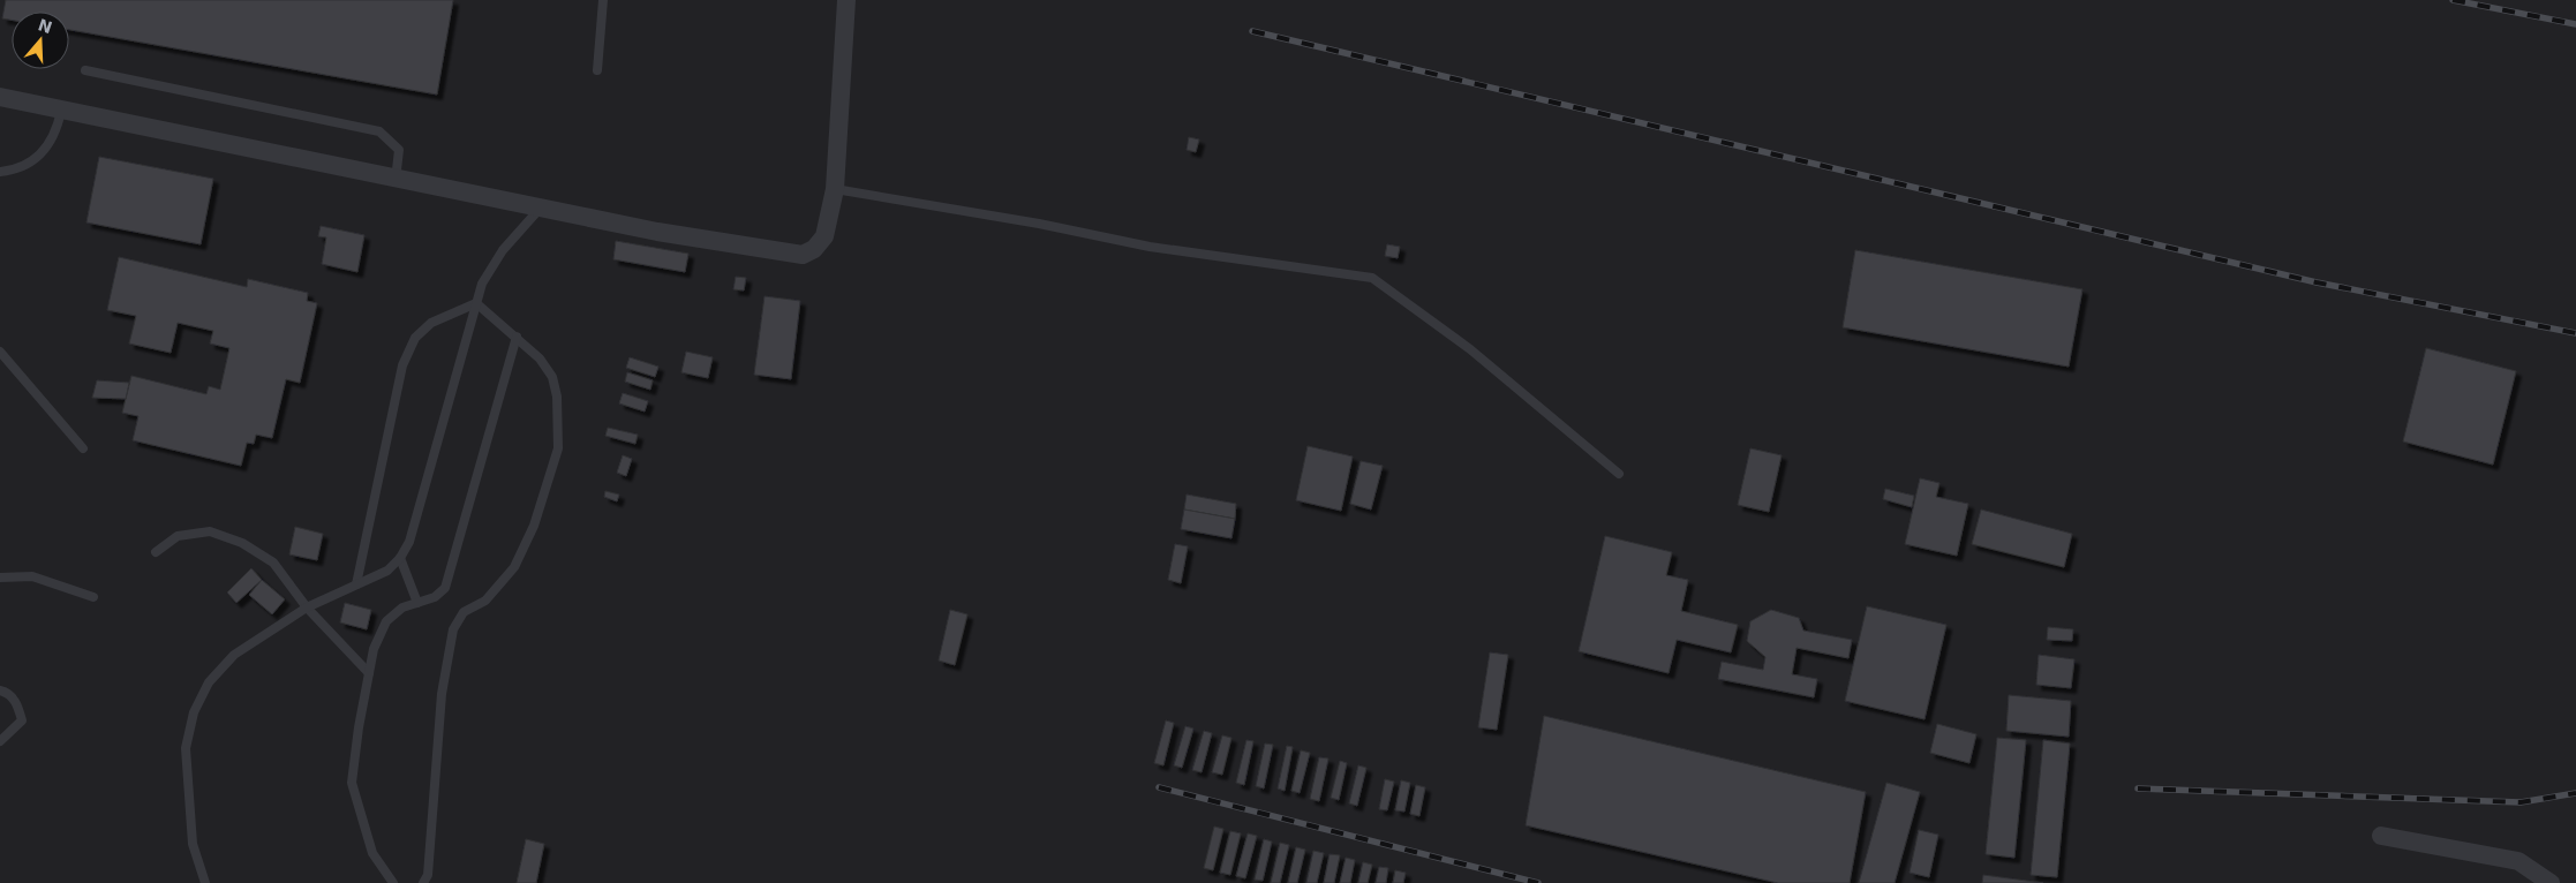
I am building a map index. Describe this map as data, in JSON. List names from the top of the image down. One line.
{"north":"top"}
